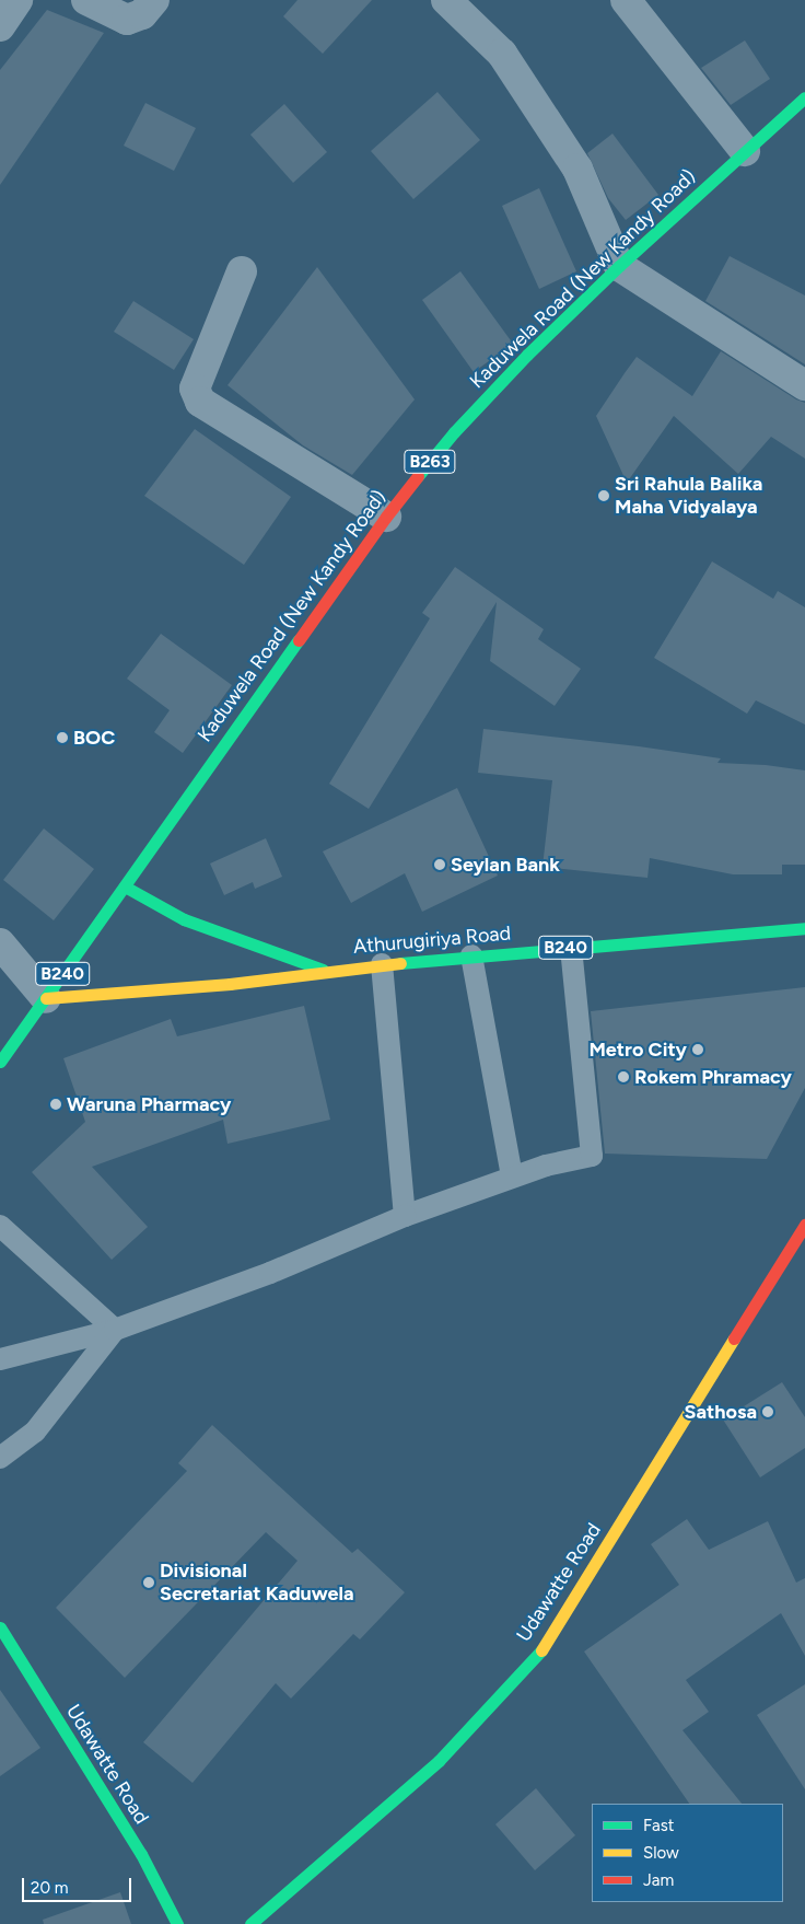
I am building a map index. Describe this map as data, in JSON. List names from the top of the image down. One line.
{"streets":{"main road":["Kaduwela Road (New Kandy Road)","B263","Athurugiriya Road","B240","Udawatte Road"]},"crossings":[["Kaduwela Road (New Kandy Road)","Athurugiriya Road"]],"places":["Sri Rahula Balika Maha Vidyalaya","BOC","Seylan Bank","Metro City","Rokem Phramacy","Waruna Pharmacy","Sathosa","Divisional Secretariat Kaduwela"],"legend":["Fast","Slow","Jam"],"scale_bar":"20 m"}
